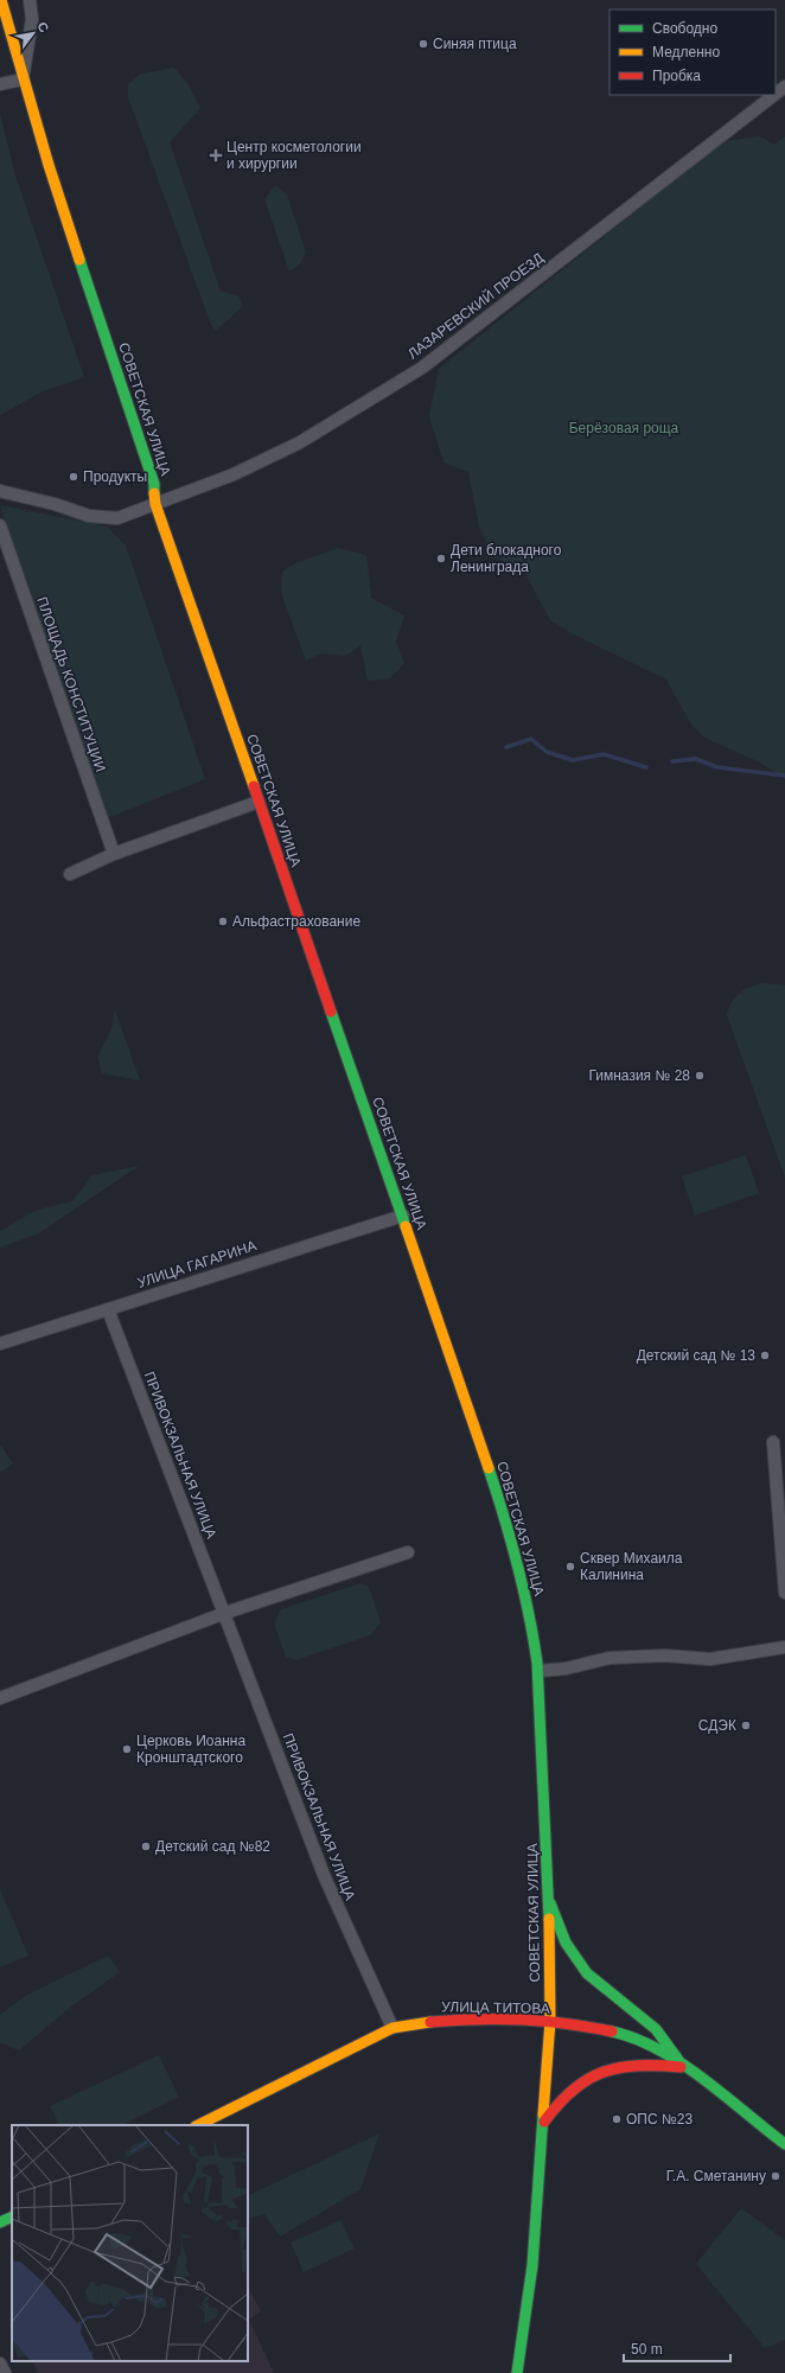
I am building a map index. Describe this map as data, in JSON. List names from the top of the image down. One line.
{"streets":{"main road":["СОВЕТСКАЯ УЛИЦА","УЛИЦА ТИТОВА"],"street":["ЛАЗАРЕВСКИЙ ПРОЕЗД","ПЛОЩАДЬ КОНСТИТУЦИИ","УЛИЦА ГАГАРИНА","ПРИВОКЗАЛЬНАЯ УЛИЦА"]},"crossings":[["ЛАЗАРЕВСКИЙ ПРОЕЗД","СОВЕТСКАЯ УЛИЦА"],["СОВЕТСКАЯ УЛИЦА","УЛИЦА ГАГАРИНА"],["СОВЕТСКАЯ УЛИЦА","УЛИЦА ТИТОВА"],["УЛИЦА ГАГАРИНА","ПРИВОКЗАЛЬНАЯ УЛИЦА"],["ПРИВОКЗАЛЬНАЯ УЛИЦА","УЛИЦА ТИТОВА"]],"parks":["Берёзовая роща"],"places":{"other":["Синяя птица","Продукты","Дети блокадного Ленинграда","Альфастрахование","Гимназия № 28","Детский сад № 13","Сквер Михаила Калинина","СДЭК","Церковь Иоанна Кронштадтского","Детский сад №82","ОПС №23","Г.А. Сметанину"],"health":["Центр косметологии и хирургии"]},"legend":["Свободно","Медленно","Пробка"],"scale_bar":"50 m","north":"top right"}
